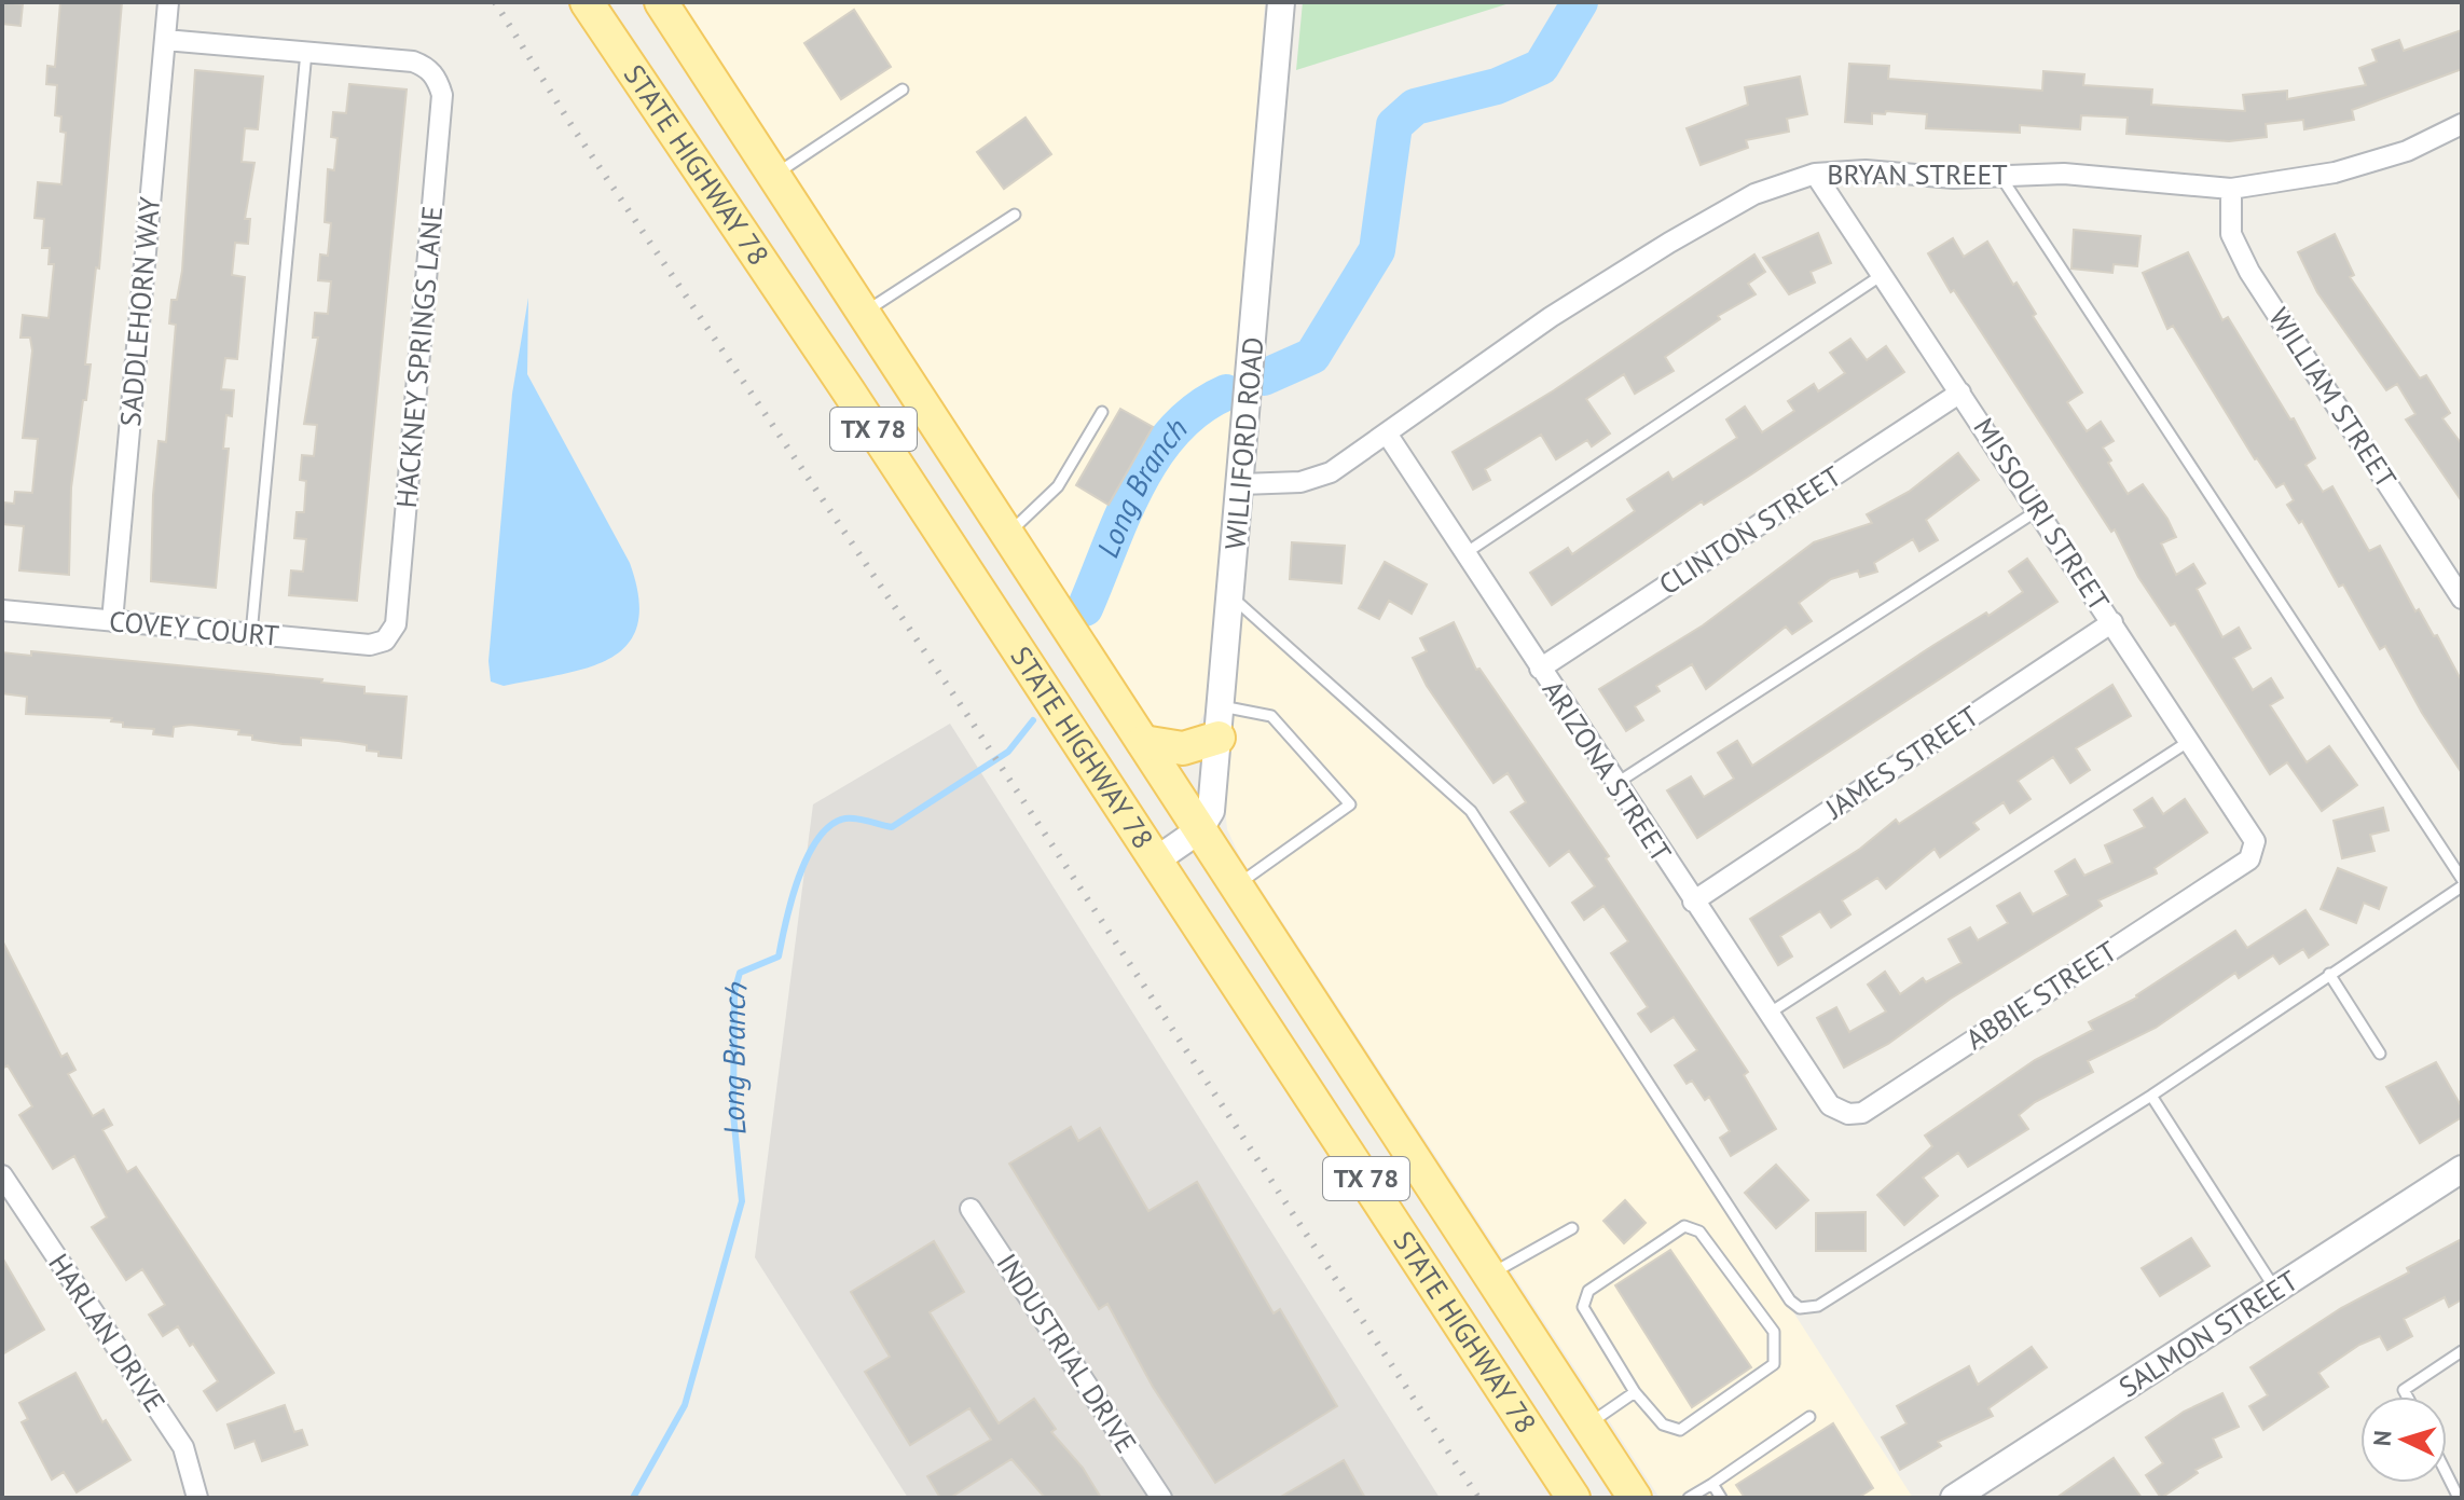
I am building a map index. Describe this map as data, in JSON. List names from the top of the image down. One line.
{"streets":{"main road":["STATE HIGHWAY 78","TX 78"],"street":["BRYAN STREET","SADDLEHORN WAY","HACKNEY SPRINGS LANE","WILLIAM STREET","WILLIFORD ROAD","MISSOURI STREET","CLINTON STREET","COVEY COURT","JAMES STREET","ARIZONA STREET","ABBIE STREET","HARLAN DRIVE","SALMON STREET","INDUSTRIAL DRIVE"]},"crossings":[["STATE HIGHWAY 78","WILLIFORD ROAD"],["BRYAN STREET","WILLIAM STREET"],["BRYAN STREET","WILLIFORD ROAD"],["BRYAN STREET","MISSOURI STREET"],["BRYAN STREET","ARIZONA STREET"],["SADDLEHORN WAY","COVEY COURT"],["HACKNEY SPRINGS LANE","COVEY COURT"],["MISSOURI STREET","CLINTON STREET"],["MISSOURI STREET","JAMES STREET"],["MISSOURI STREET","ABBIE STREET"],["CLINTON STREET","ARIZONA STREET"],["JAMES STREET","ARIZONA STREET"],["ARIZONA STREET","ABBIE STREET"]],"water":["Long Branch"],"north":"left"}
